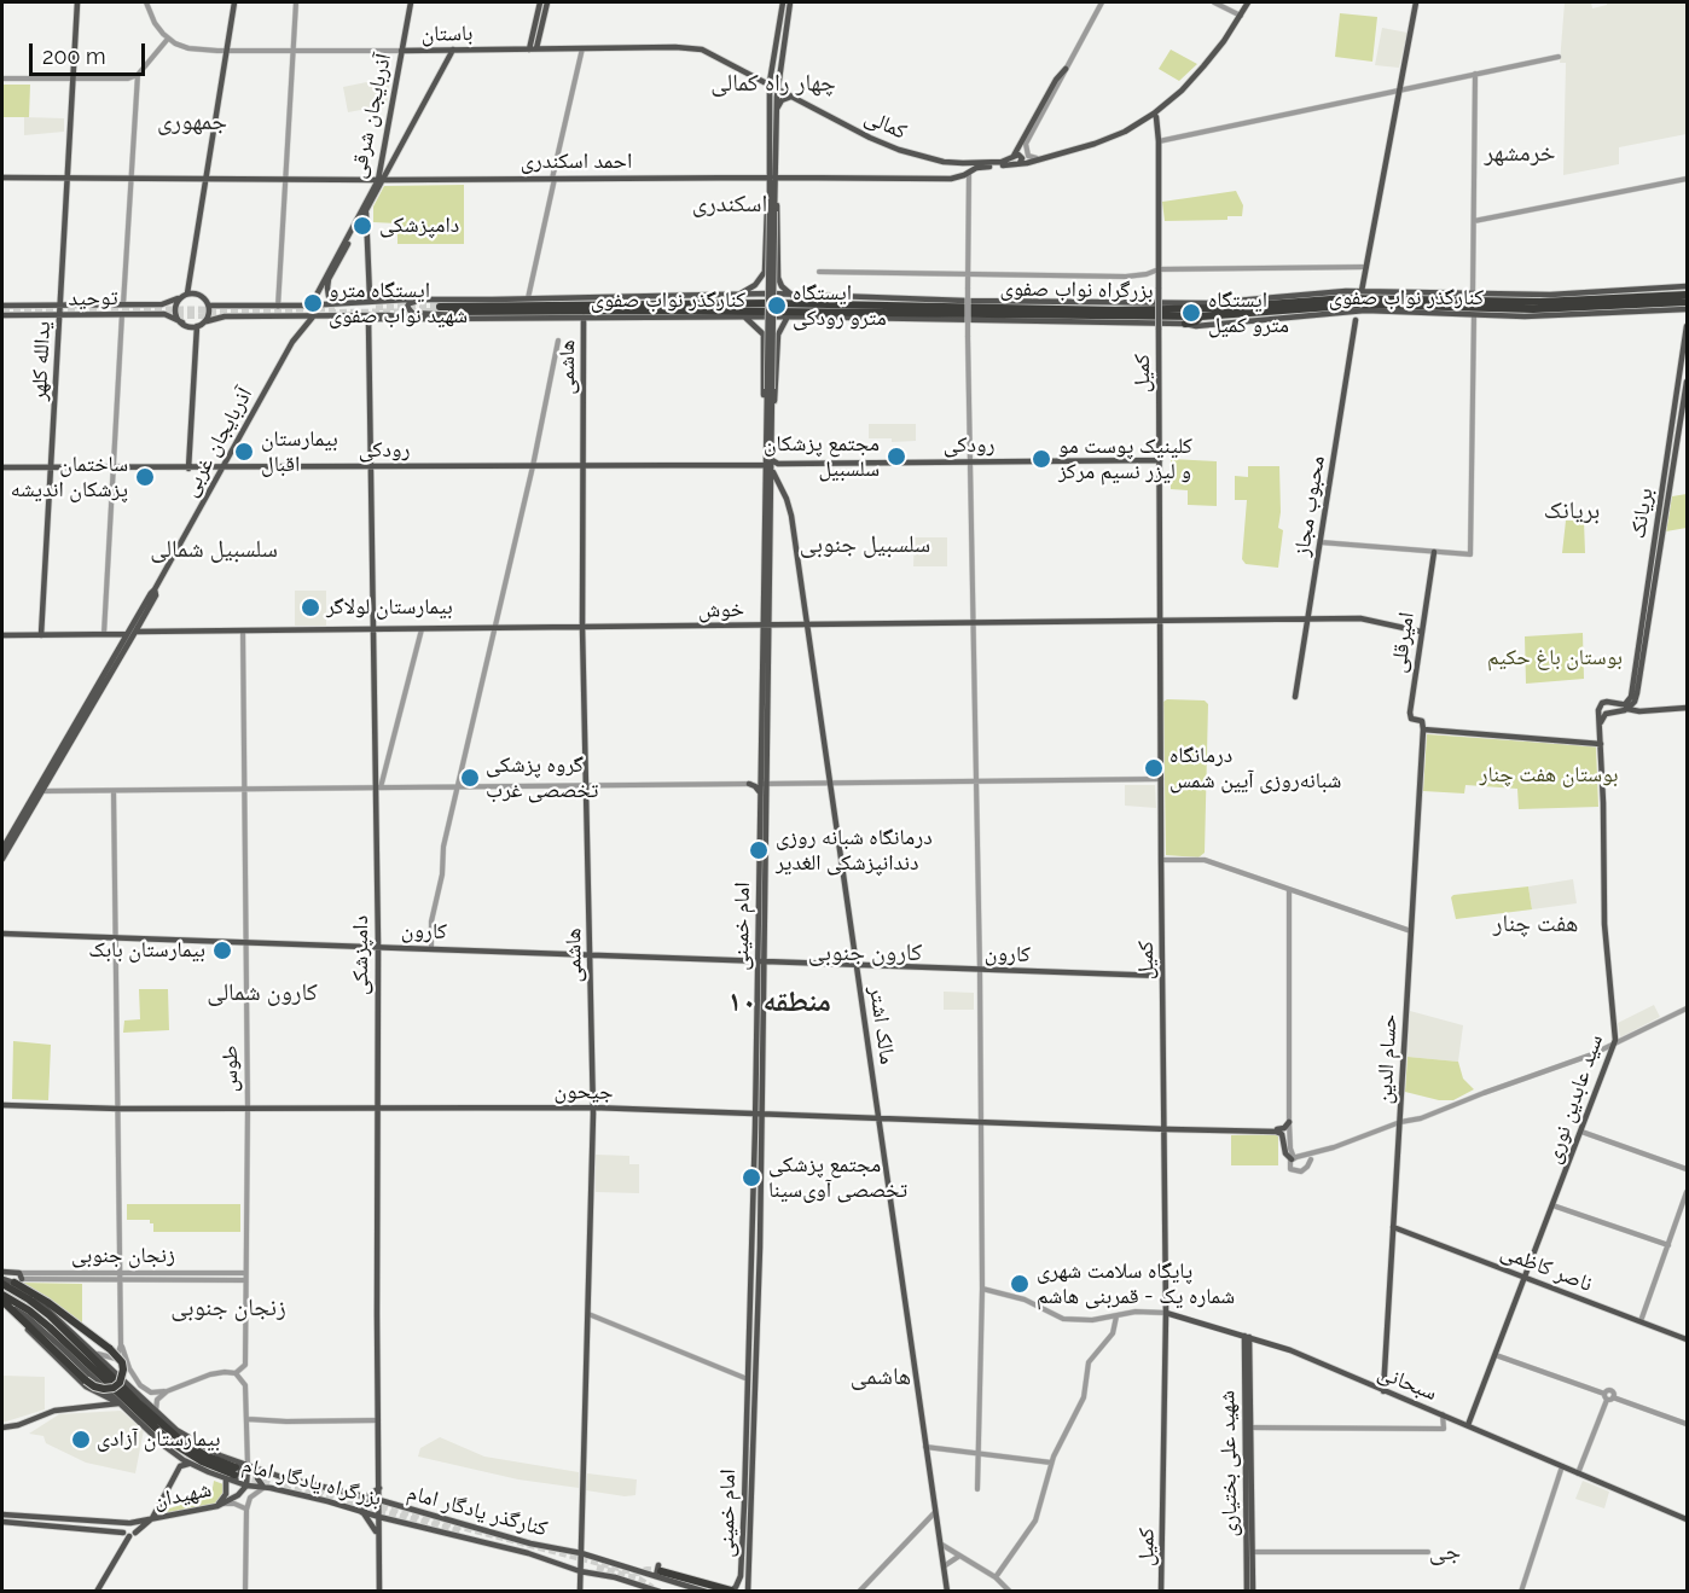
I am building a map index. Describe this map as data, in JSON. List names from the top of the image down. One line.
{"streets":{"highway":["بزرگراه نواب صفوی","بزرگراه یادگار امام"],"main road":["باستان","آذربایجان شرقی","کمالی","احمد اسکندری","توحید","کنارگذر نواب صفوی","یدالله کلهر","هاشمی","کمیل","آذربایجان غربی","رودکی","محبوب مجاز","بریانک","خوش","امیرقلی","امام خمینی","کارون","دامپزشکی","مالک اشتر","حسام الدین","جیحون","سید عابدین نوری","زنجان جنوبی","ناصر کاظمی","سبحانی","شهید علی بختیاری","شهیدان","کنارگذر یادگار امام"],"street":["طوس"]},"crossings":[["باستان","آذربایجان شرقی"],["باستان","کمالی"],["آذربایجان شرقی","احمد اسکندری"],["احمد اسکندری","یدالله کلهر"],["بزرگراه نواب صفوی","کنارگذر نواب صفوی"],["توحید","یدالله کلهر"],["کنارگذر نواب صفوی","هاشمی"],["یدالله کلهر","رودکی"],["هاشمی","رودکی"],["هاشمی","خوش"],["هاشمی","کارون"],["هاشمی","جیحون"],["هاشمی","بزرگراه یادگار امام"],["هاشمی","کنارگذر یادگار امام"],["کمیل","رودکی"],["کمیل","خوش"],["کمیل","کارون"],["کمیل","جیحون"],["کمیل","سبحانی"],["آذربایجان غربی","رودکی"],["آذربایجان غربی","خوش"],["رودکی","امام خمینی"],["رودکی","دامپزشکی"],["محبوب مجاز","خوش"],["خوش","امیرقلی"],["خوش","امام خمینی"],["خوش","دامپزشکی"],["خوش","مالک اشتر"],["خوش","طوس"],["امیرقلی","حسام الدین"],["امام خمینی","کارون"],["امام خمینی","مالک اشتر"],["امام خمینی","جیحون"],["کارون","دامپزشکی"],["کارون","مالک اشتر"],["کارون","طوس"],["دامپزشکی","جیحون"],["دامپزشکی","بزرگراه یادگار امام"],["دامپزشکی","کنارگذر یادگار امام"],["مالک اشتر","جیحون"],["حسام الدین","ناصر کاظمی"],["حسام الدین","سبحانی"],["طوس","جیحون"],["طوس","زنجان جنوبی"],["سید عابدین نوری","ناصر کاظمی"],["سید عابدین نوری","سبحانی"],["زنجان جنوبی","کنارگذر یادگار امام"],["سبحانی","شهید علی بختیاری"],["بزرگراه یادگار امام","شهیدان"],["بزرگراه یادگار امام","کنارگذر یادگار امام"]],"districts":["چهار راه کمالی","جمهوری","خرمشهر","اسکندری","بریانک","سلسبیل جنوبی","سلسبیل شمالی","هفت چنار","کارون جنوبی","کارون شمالی","منطقه ۱۰","زنجان جنوبی","هاشمی","جی"],"parks":["بوستان باغ حکیم","بوستان هفت چنار"],"places":["دامپزشکی","ایستگاه مترو شهید نواب صفوی","ایستگاه مترو رودکی","ایستگاه مترو کمیل","بیمارستان اقبال","مجتمع پزشکان سلسبیل","کلینیک پوست مو و لیزر نسیم مرکز","ساختمان پزشکان اندیشه","بیمارستان لولاگر","درمانگاه شبانه‌روزی آیین شمس","گروه پزشکی تخصصی غرب","درمانگاه شبانه روزی دندانپزشکی الغدیر","بیمارستان بابک","مجتمع پزشکی تخصصی آوی‌سینا","پایگاه سلامت شهری شماره یک - قمربنی هاشم","بیمارستان آزادی"],"scale_bar":"200 m"}
